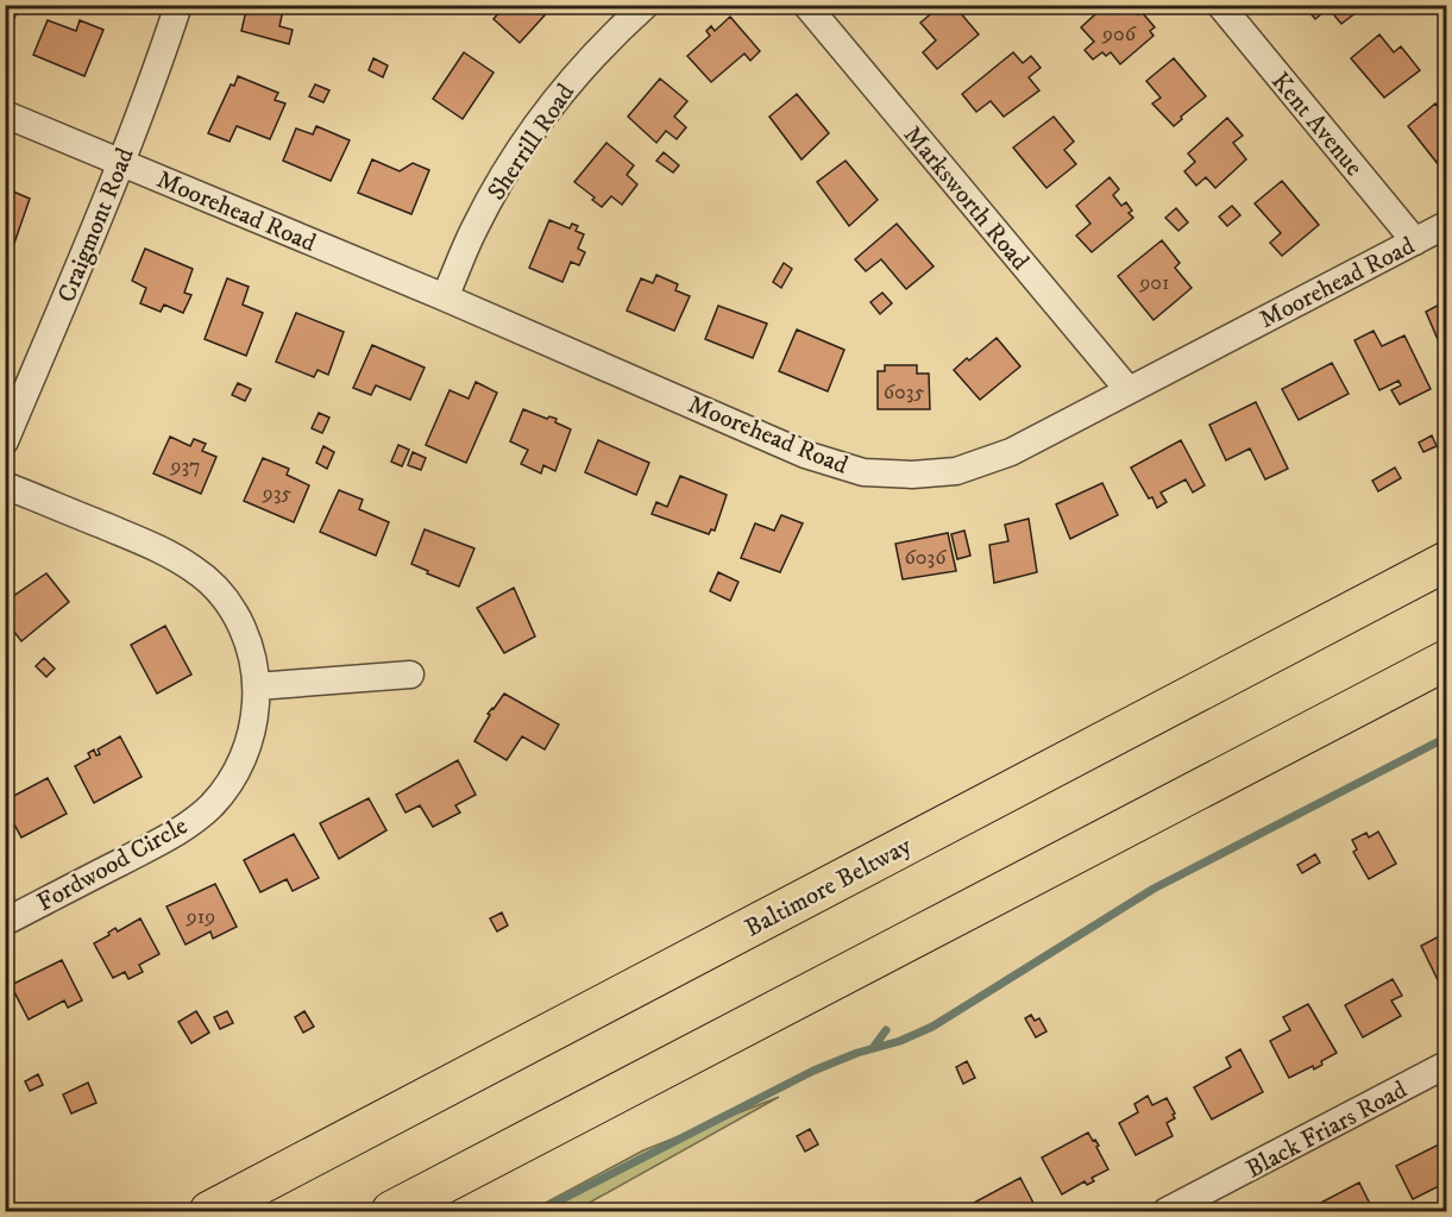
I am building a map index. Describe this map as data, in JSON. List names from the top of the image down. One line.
{"streets":{"highway":["Baltimore Beltway"],"street":["Kent Avenue","Sherrill Road","Marksworth Road","Moorehead Road","Craigmont Road","Fordwood Circle","Black Friars Road"]},"crossings":[["Kent Avenue","Moorehead Road"],["Sherrill Road","Moorehead Road"],["Marksworth Road","Moorehead Road"],["Moorehead Road","Craigmont Road"]],"house_numbers":["906","901","6035","937","935","6036","919"]}
